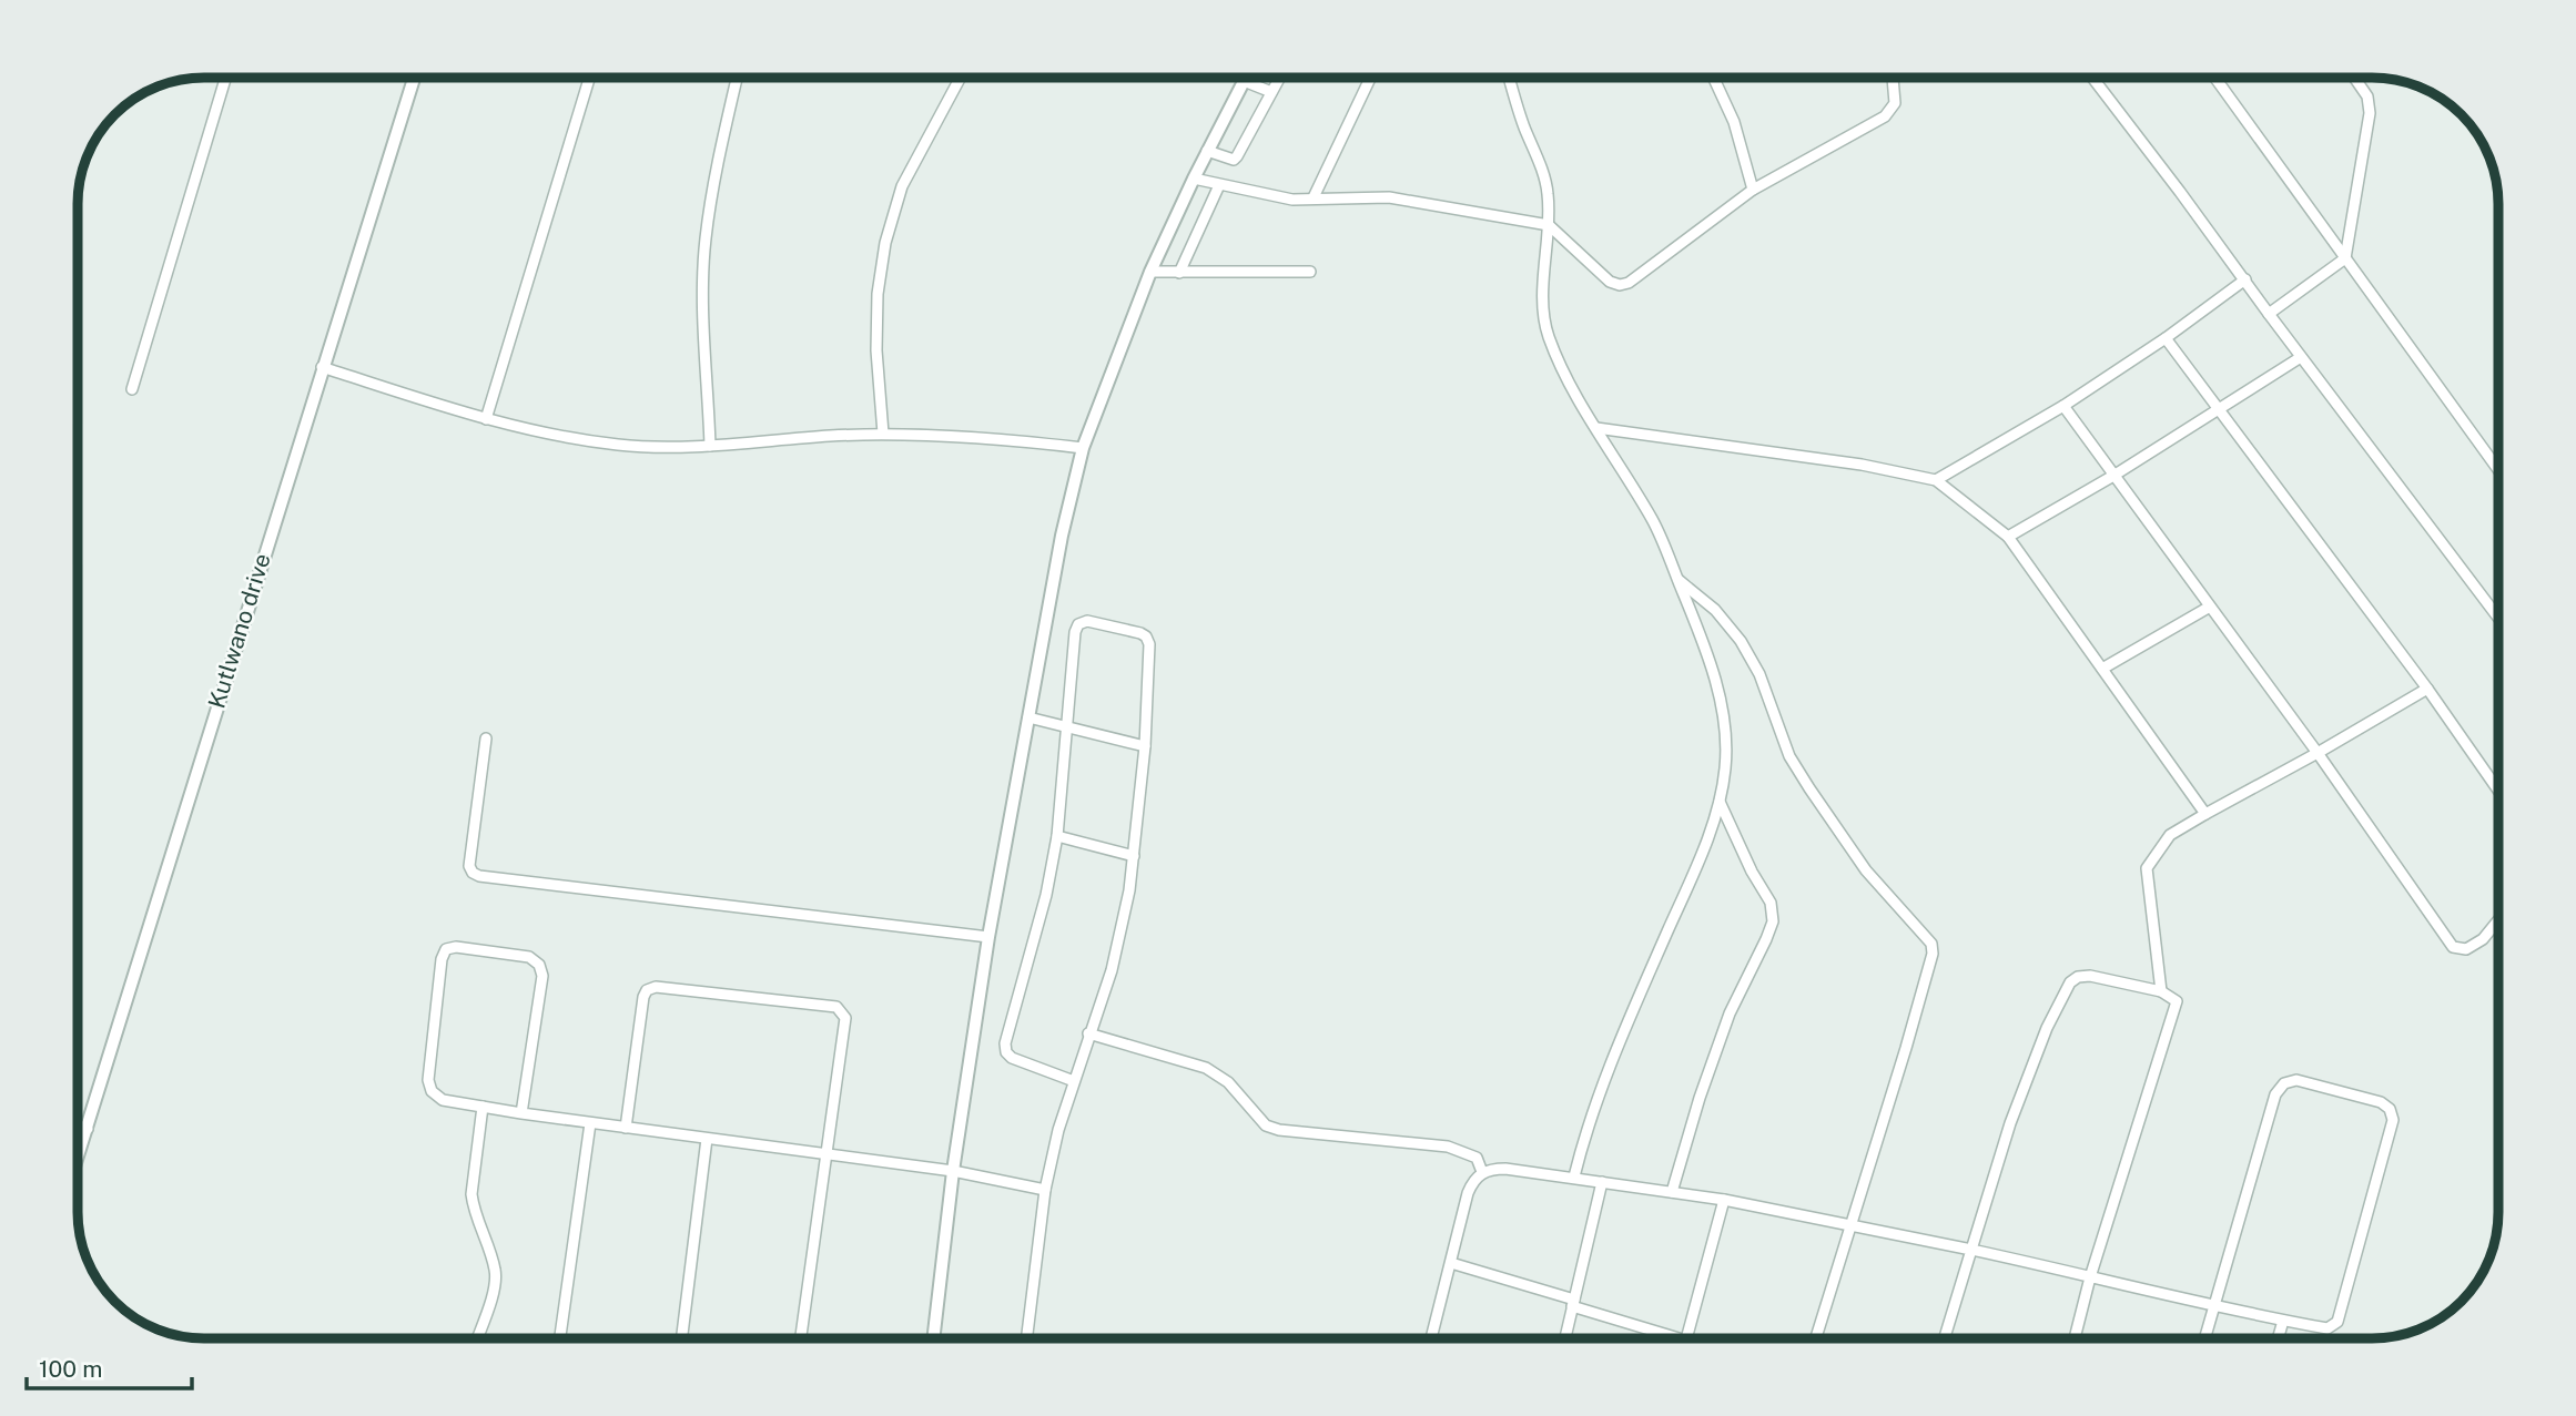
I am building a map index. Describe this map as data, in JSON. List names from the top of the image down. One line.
{"streets":{"street":["Kutlwano drive"]},"scale_bar":"100 m"}
